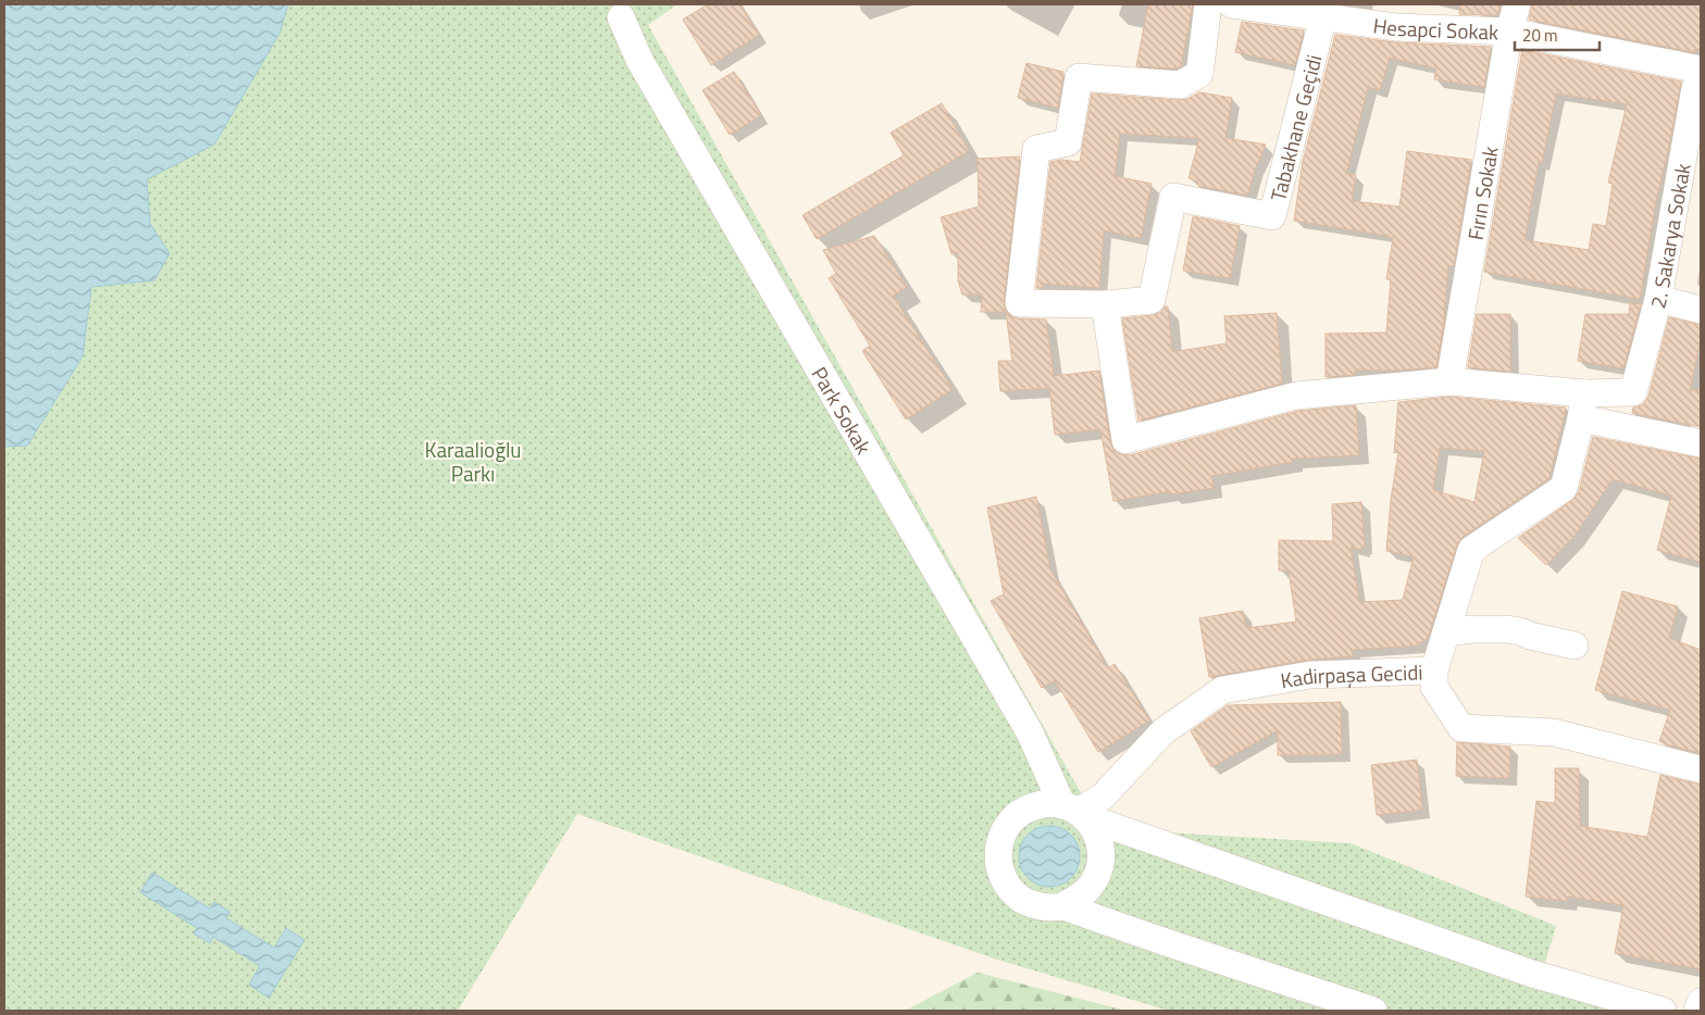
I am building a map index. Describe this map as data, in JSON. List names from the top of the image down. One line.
{"streets":{"street":["Hesapci Sokak","Tabakhane Geçidi","Fırın Sokak","2. Sakarya Sokak","Park Sokak","Kadirpaşa Gecidi"]},"crossings":[["Hesapci Sokak","Tabakhane Geçidi"],["Hesapci Sokak","Fırın Sokak"],["2. Sakarya Sokak","Kadirpaşa Gecidi"],["Park Sokak","Kadirpaşa Gecidi"]],"parks":["Karaalioğlu Parkı"],"scale_bar":"20 m"}
